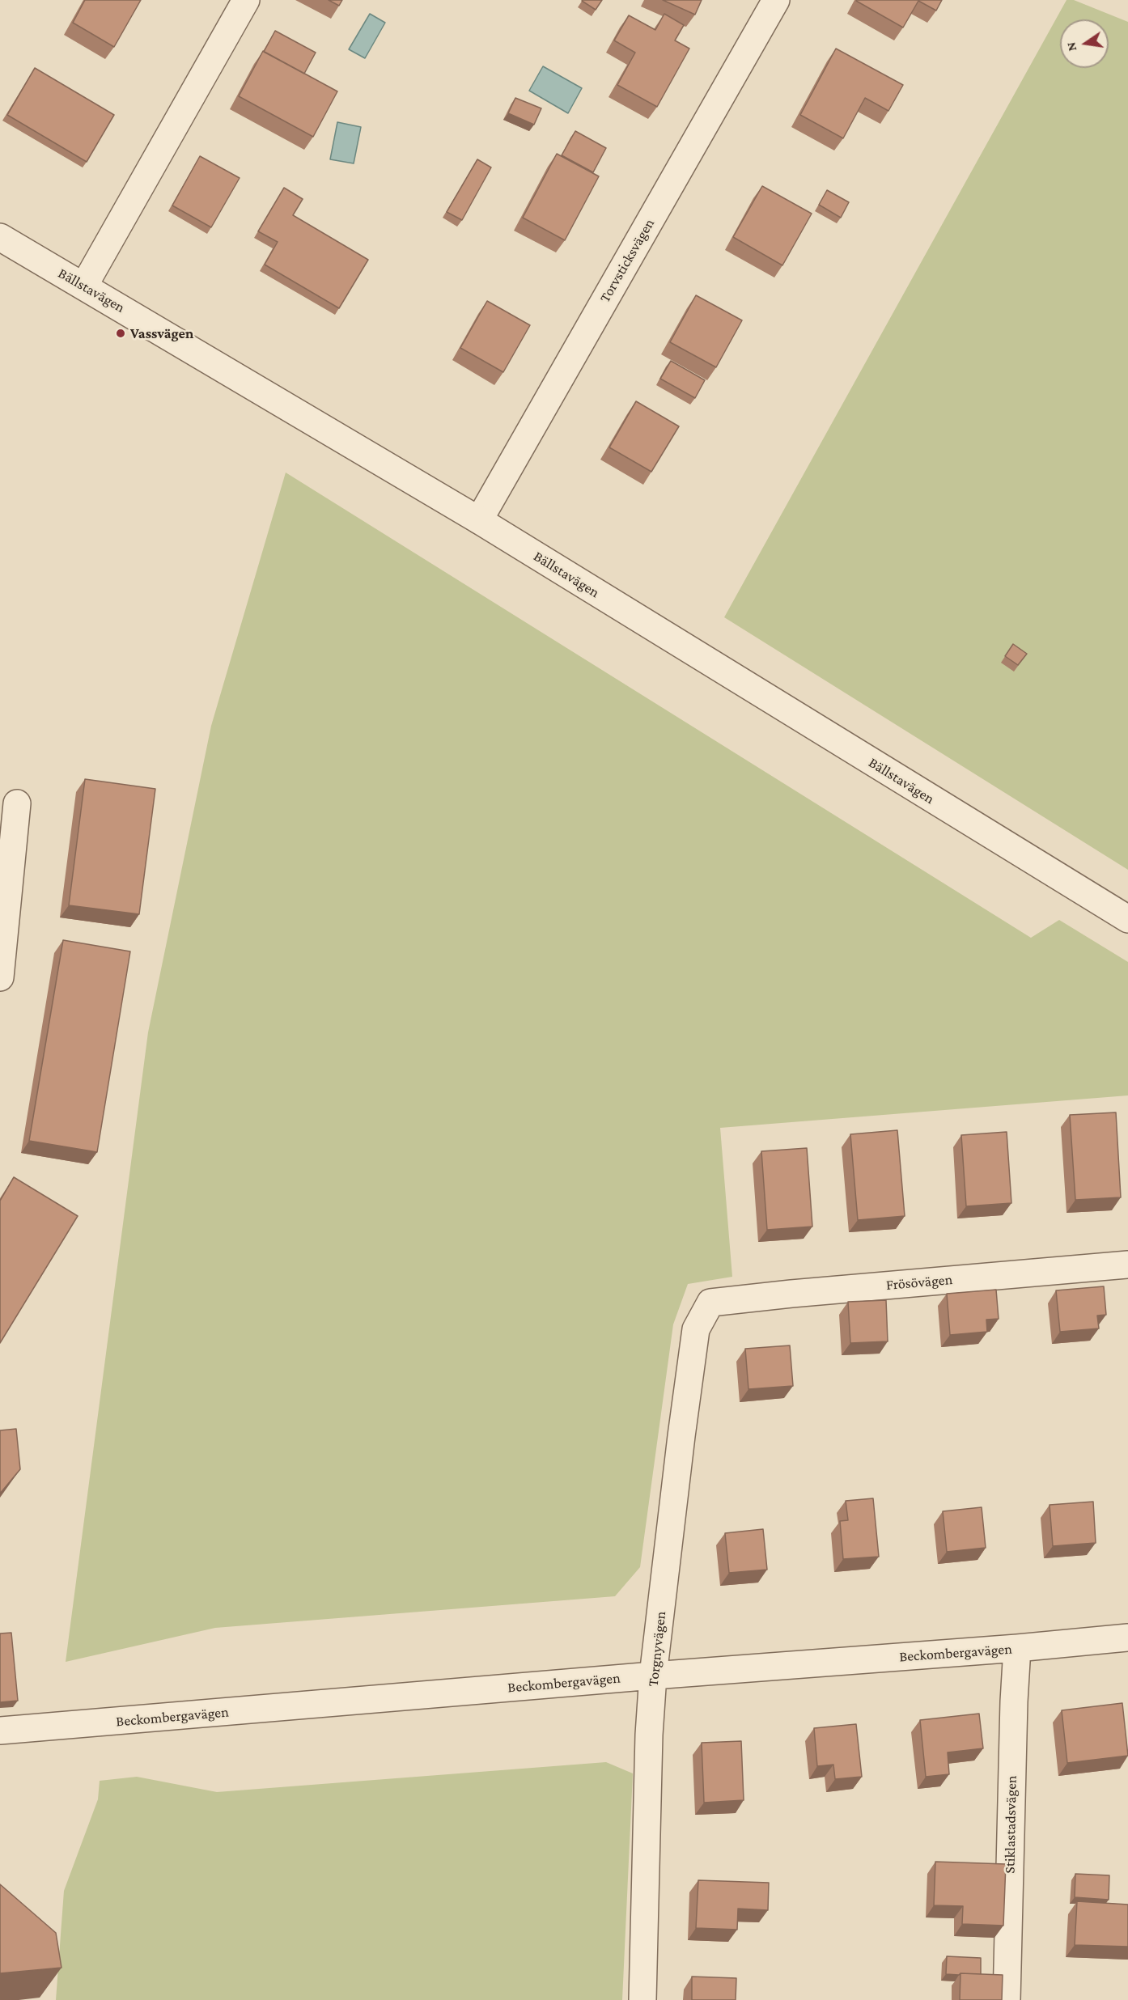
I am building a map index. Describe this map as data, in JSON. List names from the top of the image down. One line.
{"streets":{"street":["Torvsticksvägen","Bällstavägen","Frösövägen","Torgnyvägen","Beckombergavägen","Stiklastadsvägen"]},"crossings":[["Torvsticksvägen","Bällstavägen"],["Frösövägen","Torgnyvägen"],["Torgnyvägen","Beckombergavägen"],["Beckombergavägen","Stiklastadsvägen"]],"places":["Vassvägen"],"north":"left"}
